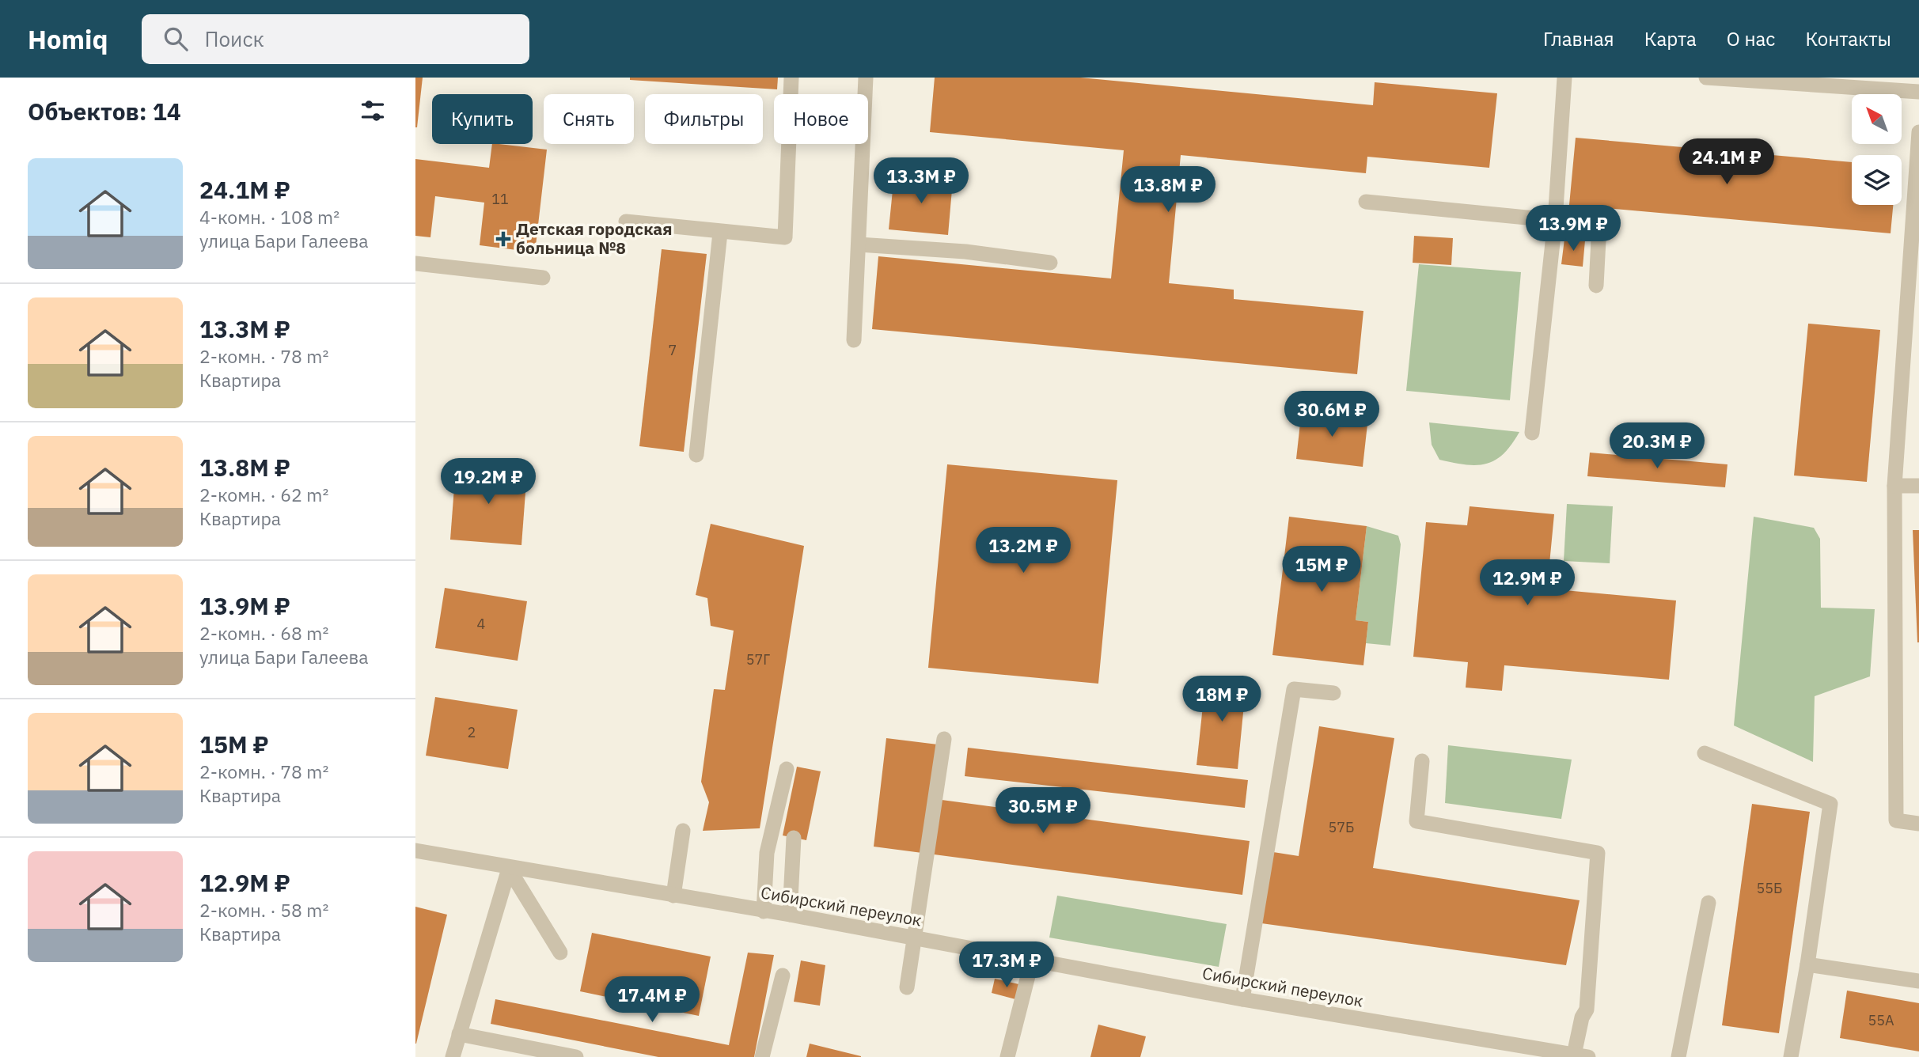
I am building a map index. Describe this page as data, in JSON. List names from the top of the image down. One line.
{"streets":{"street":["Сибирский переулок"]},"places":{"health":["Детская городская больница №8"]},"house_numbers":["11","7","4","57Г","2","57Б","55Б","55А"],"north":"top left","page":{"header":"Homiq","search":"Поиск","nav":["Главная","Карта","О нас","Контакты"],"heading":"Объектов: 14","chip":["Купить","Снять","Фильтры","Новое"],"price":["24.1M ₽","13.3M ₽","13.8M ₽","13.9M ₽","30.6M ₽","20.3M ₽","19.2M ₽","13.2M ₽","15M ₽","12.9M ₽","18M ₽","30.5M ₽","17.3M ₽","17.4M ₽"],"list":[{"name":"24.1M ₽","note":"4-комн. · 108 m² · улица Бари Галеева"},{"name":"13.3M ₽","note":"2-комн. · 78 m² · Квартира"},{"name":"13.8M ₽","note":"2-комн. · 62 m² · Квартира"},{"name":"13.9M ₽","note":"2-комн. · 68 m² · улица Бари Галеева"},{"name":"15M ₽","note":"2-комн. · 78 m² · Квартира"},{"name":"12.9M ₽","note":"2-комн. · 58 m² · Квартира"}]}}
